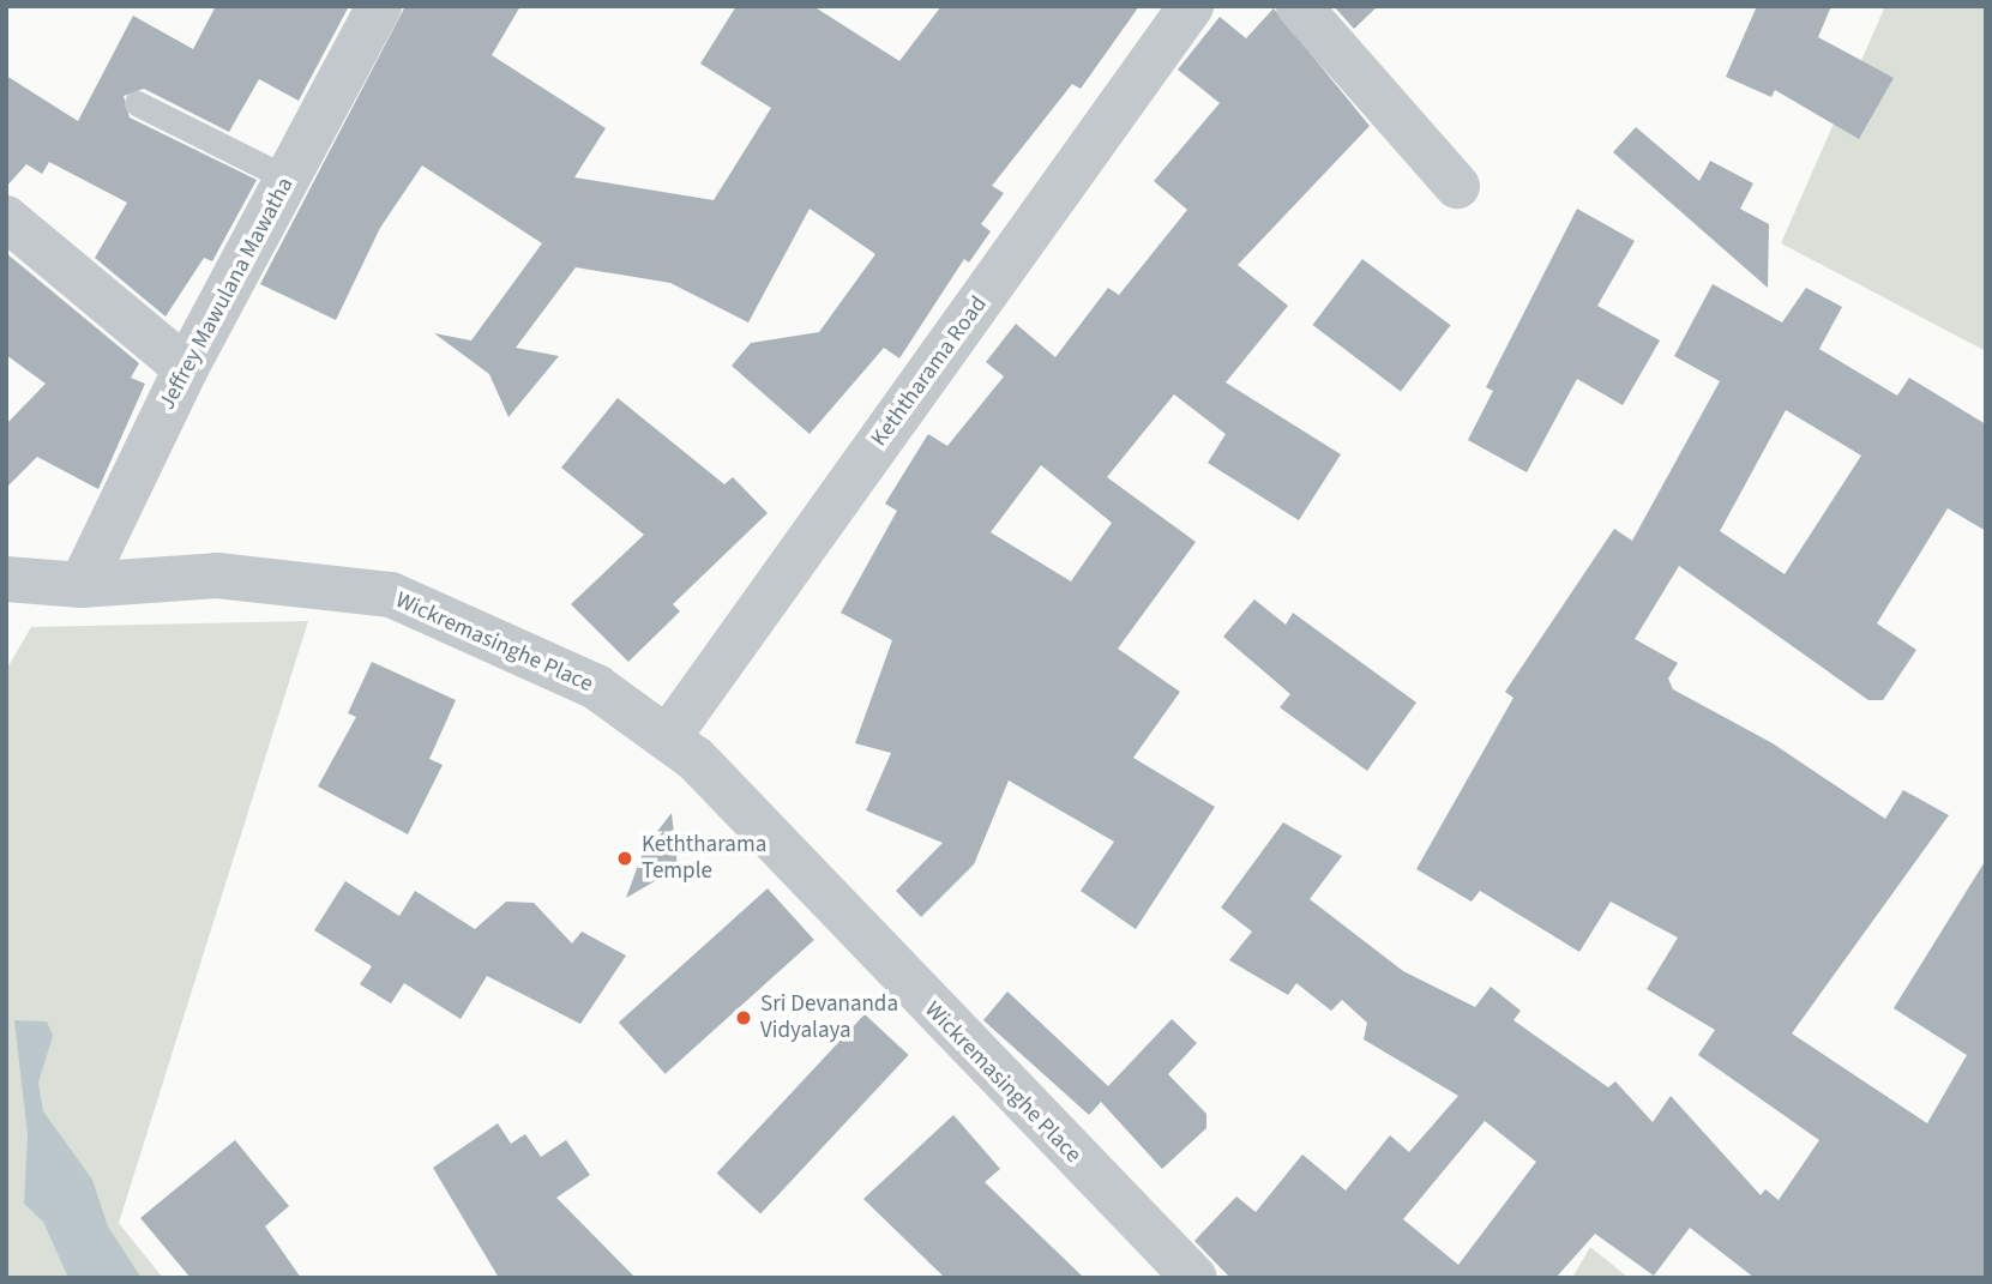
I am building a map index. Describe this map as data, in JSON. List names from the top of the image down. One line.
{"streets":{"street":["Jeffrey Mawulana Mawatha","Keththarama Road","Wickremasinghe Place"]},"crossings":[["Jeffrey Mawulana Mawatha","Wickremasinghe Place"],["Keththarama Road","Wickremasinghe Place"]],"places":["Keththarama Temple","Sri Devananda Vidyalaya"]}
